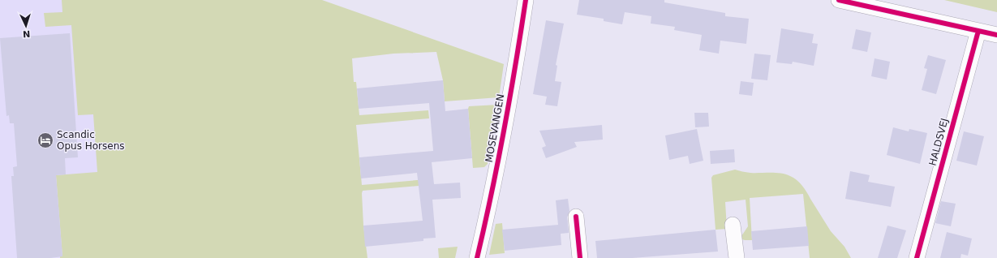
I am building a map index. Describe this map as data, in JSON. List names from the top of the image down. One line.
{"streets":{"street":["MOSEVANGEN","HALDSVEJ"]},"places":{"hotel":["Scandic Opus Horsens"]},"north":"bottom"}
